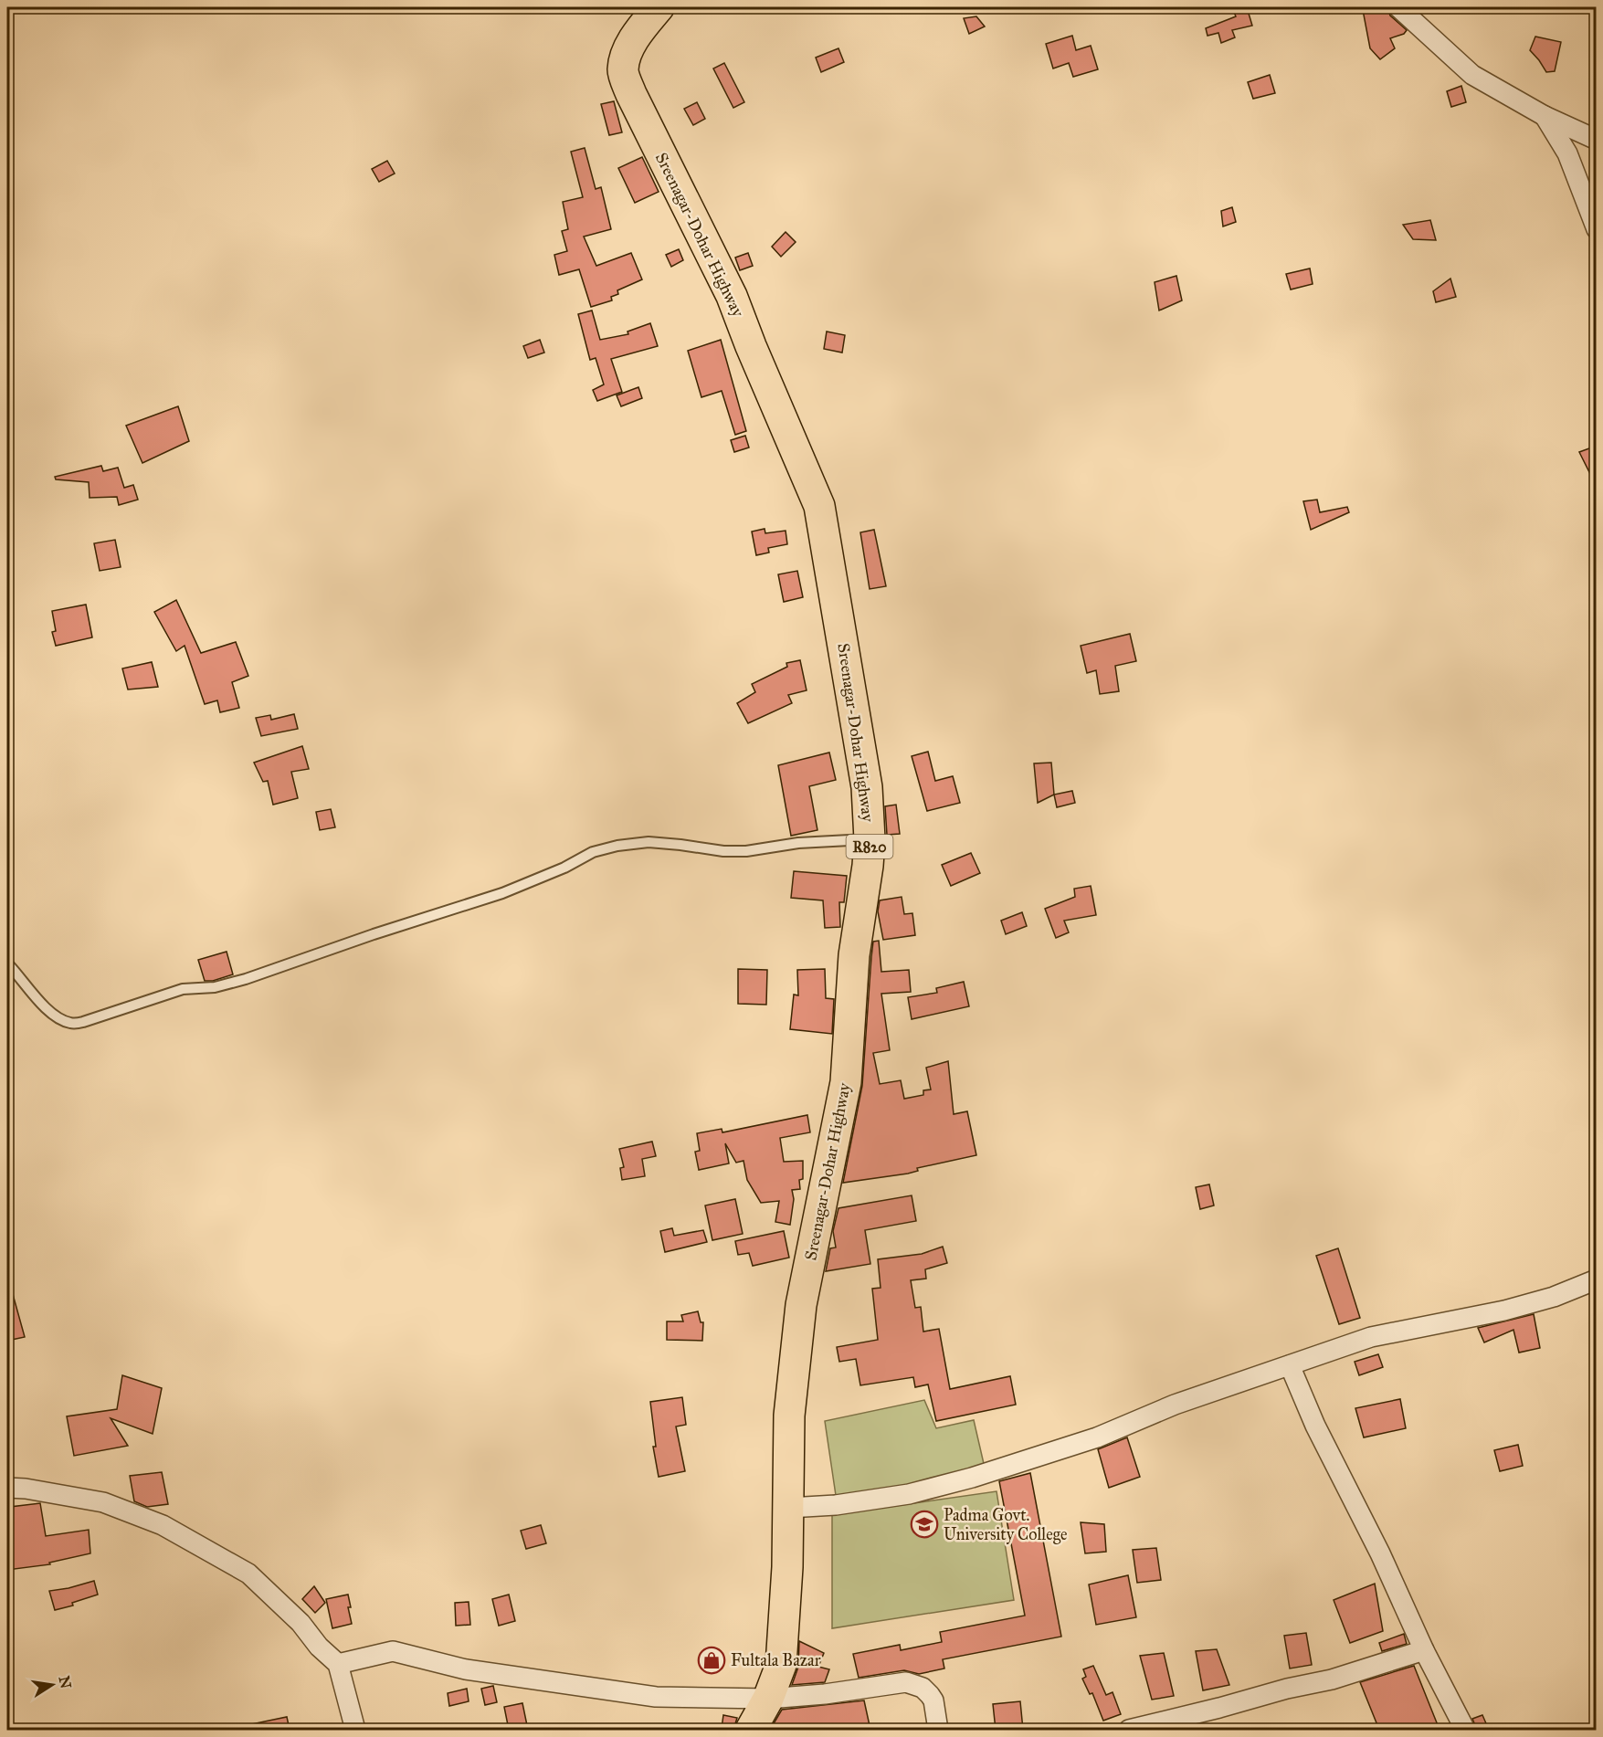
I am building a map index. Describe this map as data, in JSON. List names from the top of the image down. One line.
{"streets":{"main road":["Sreenagar-Dohar Highway","R820"]},"places":{"school or university":["Padma Govt. University College"],"shop":["Fultala Bazar"]},"north":"right"}
